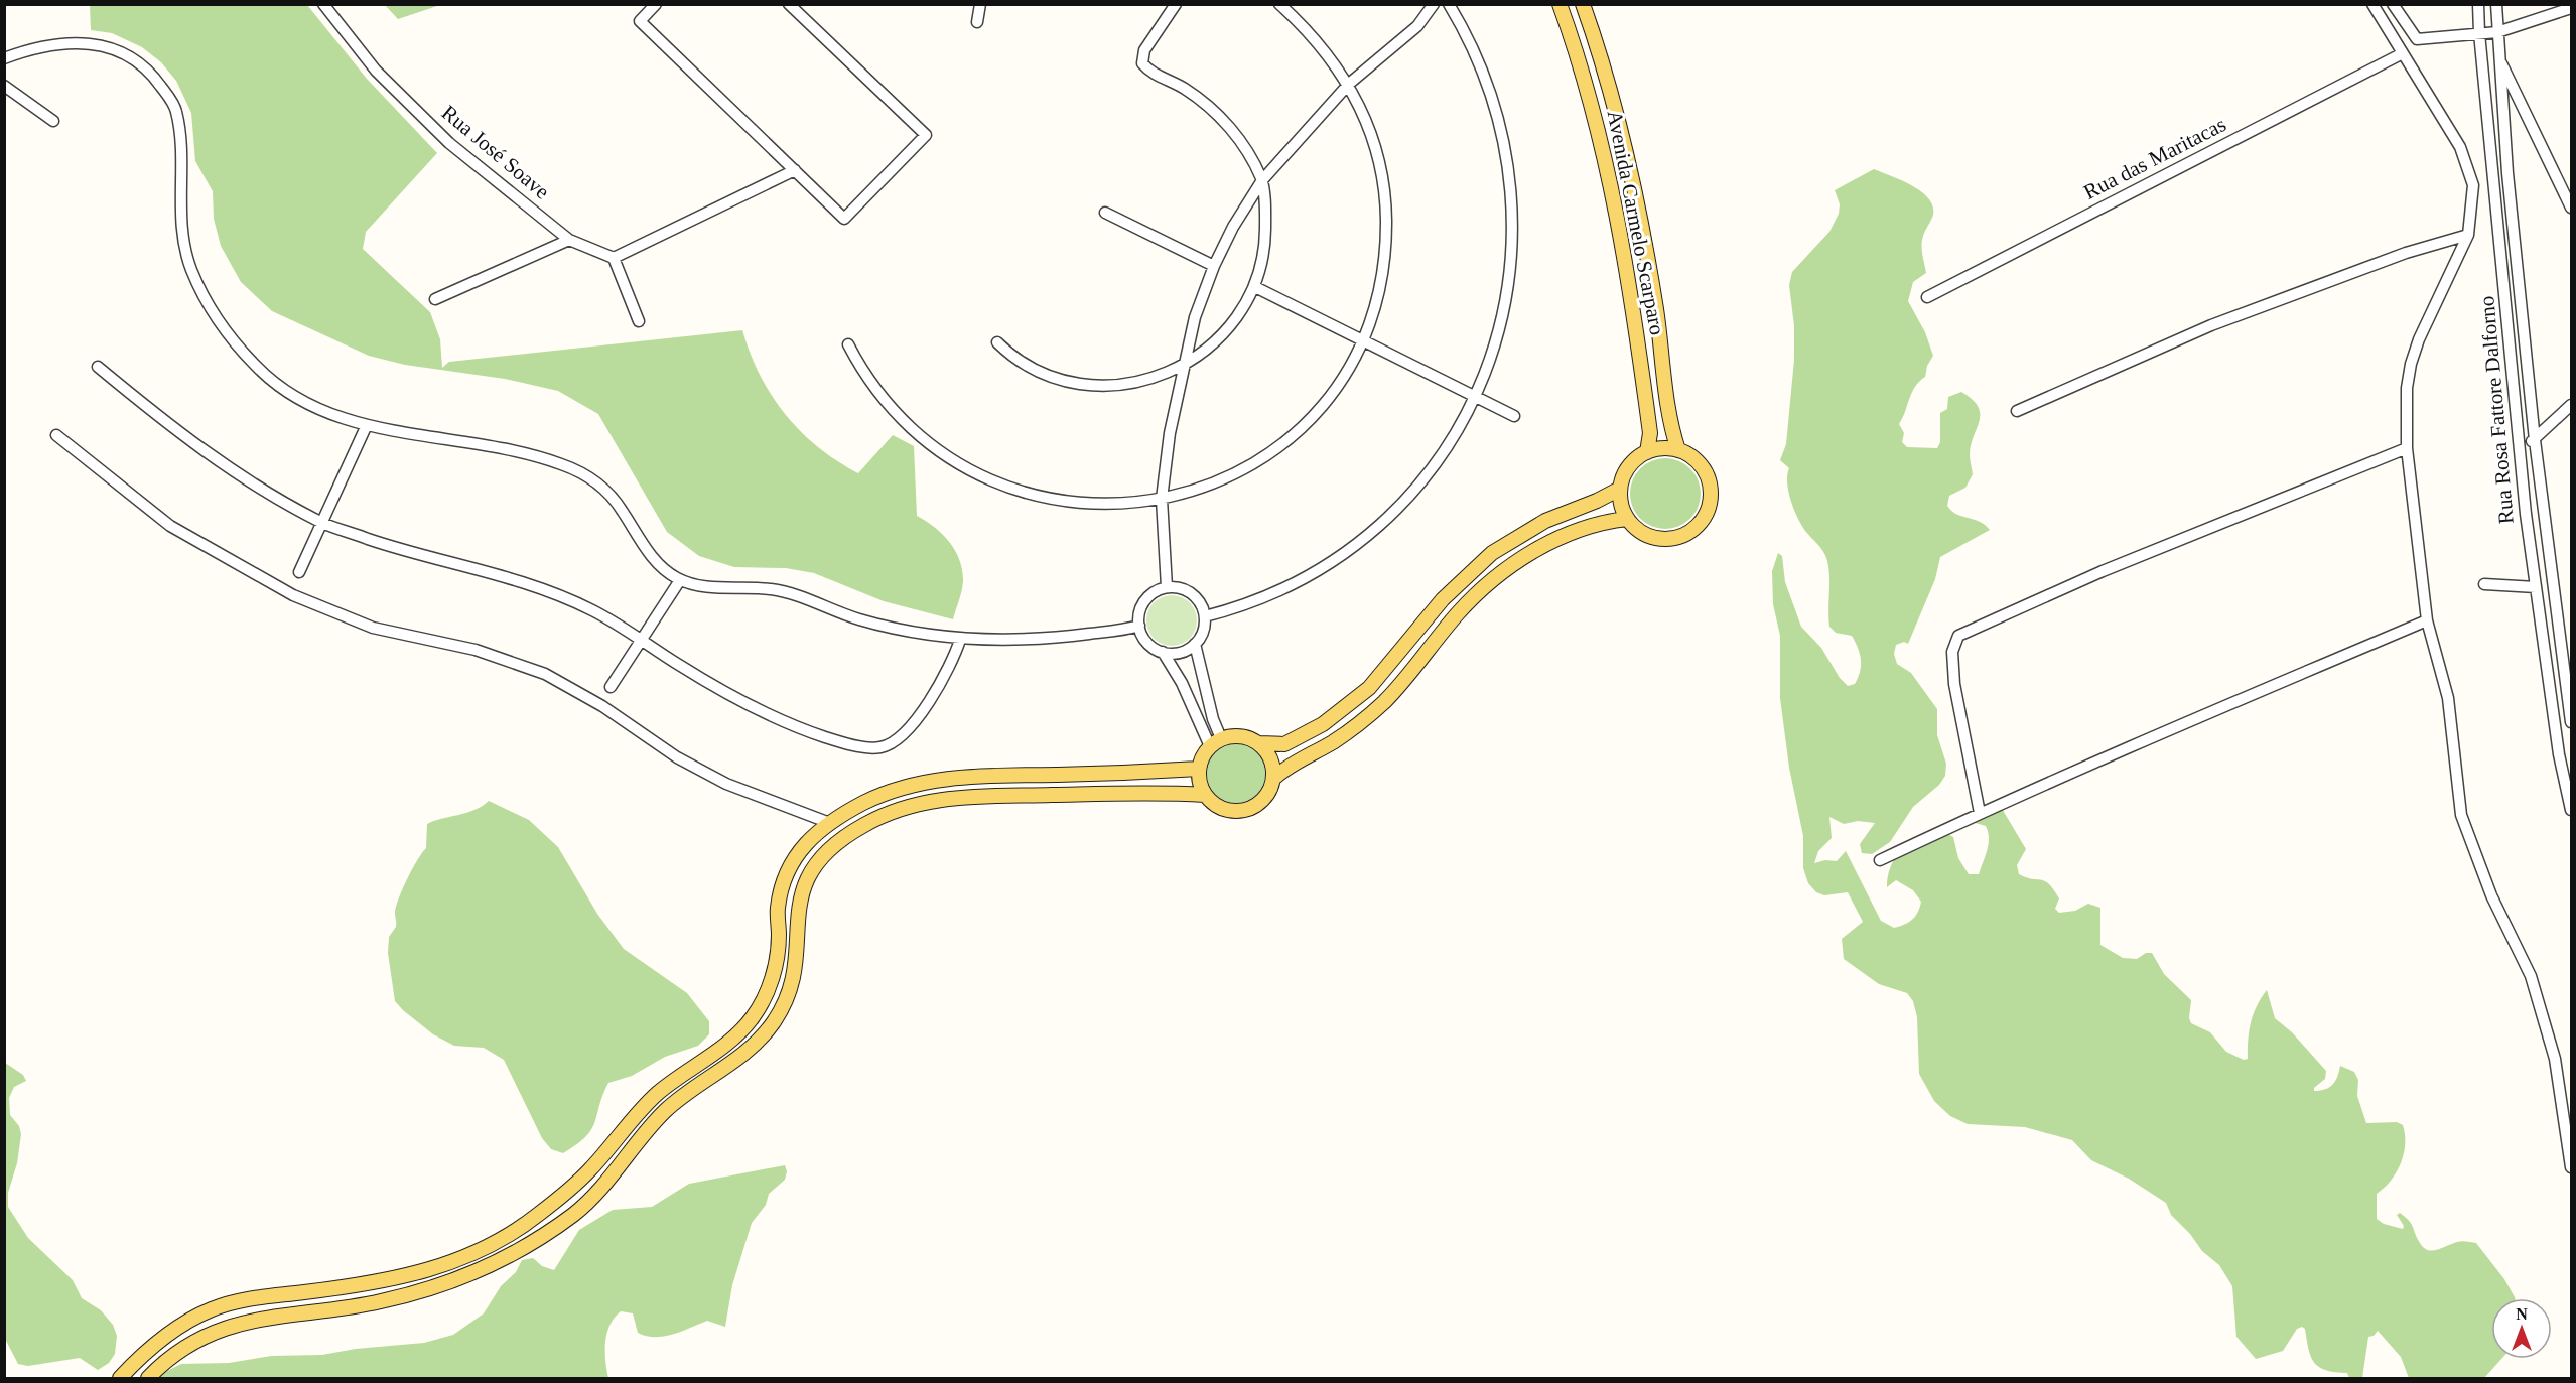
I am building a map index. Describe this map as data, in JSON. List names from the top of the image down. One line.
{"streets":{"main road":["Avenida Carmelo Scarparo"],"street":["Rua José Soave","Rua das Maritacas","Rua Rosa Fattore Dalforno"]},"north":"top"}
